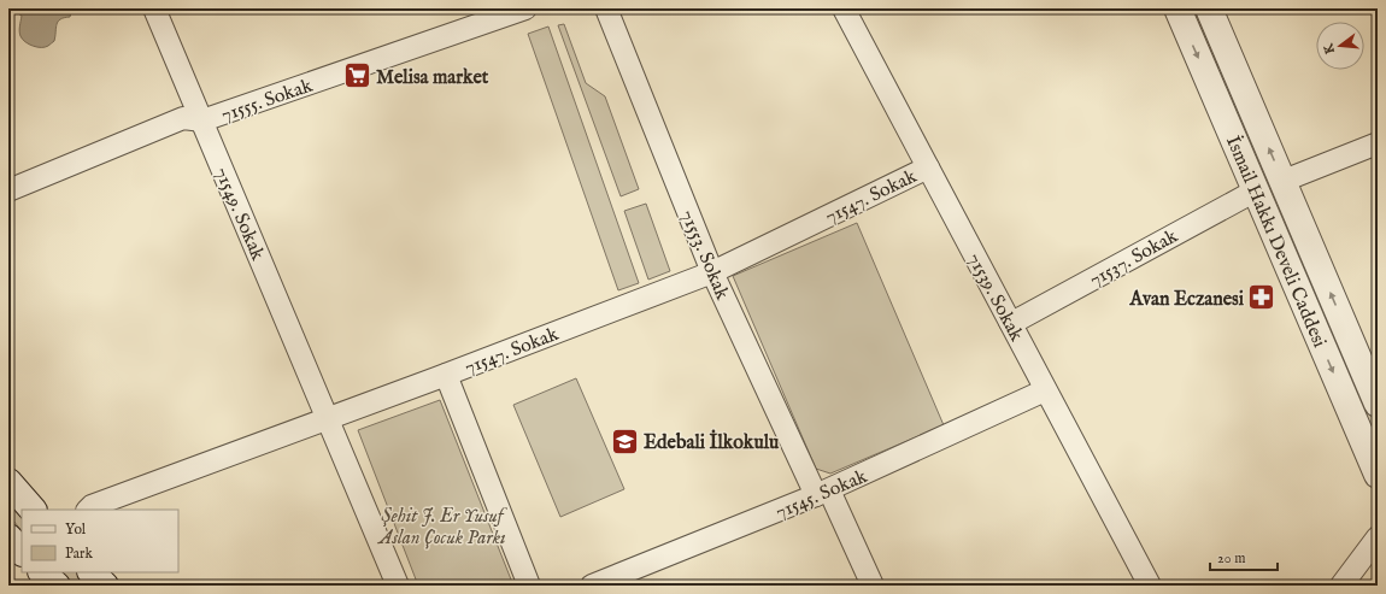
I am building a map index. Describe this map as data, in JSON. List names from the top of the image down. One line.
{"streets":{"street":["71555. Sokak","71547. Sokak","71549. Sokak","İsmail Hakkı Develi Caddesi","71553. Sokak","71537. Sokak","71539. Sokak","71545. Sokak"]},"crossings":[["71555. Sokak","71549. Sokak"],["71547. Sokak","71549. Sokak"],["71547. Sokak","71553. Sokak"],["71547. Sokak","71539. Sokak"],["İsmail Hakkı Develi Caddesi","71537. Sokak"],["71553. Sokak","71545. Sokak"],["71537. Sokak","71539. Sokak"],["71539. Sokak","71545. Sokak"]],"parks":["Şehit J. Er Yusuf Aslan Çocuk Parkı"],"places":{"supermarket":["Melisa market"],"pharmacy":["Avan Eczanesi"],"school or university":["Edebali İlkokulu"]},"legend":["Yol","Park"],"scale_bar":"20 m","north":"left"}
